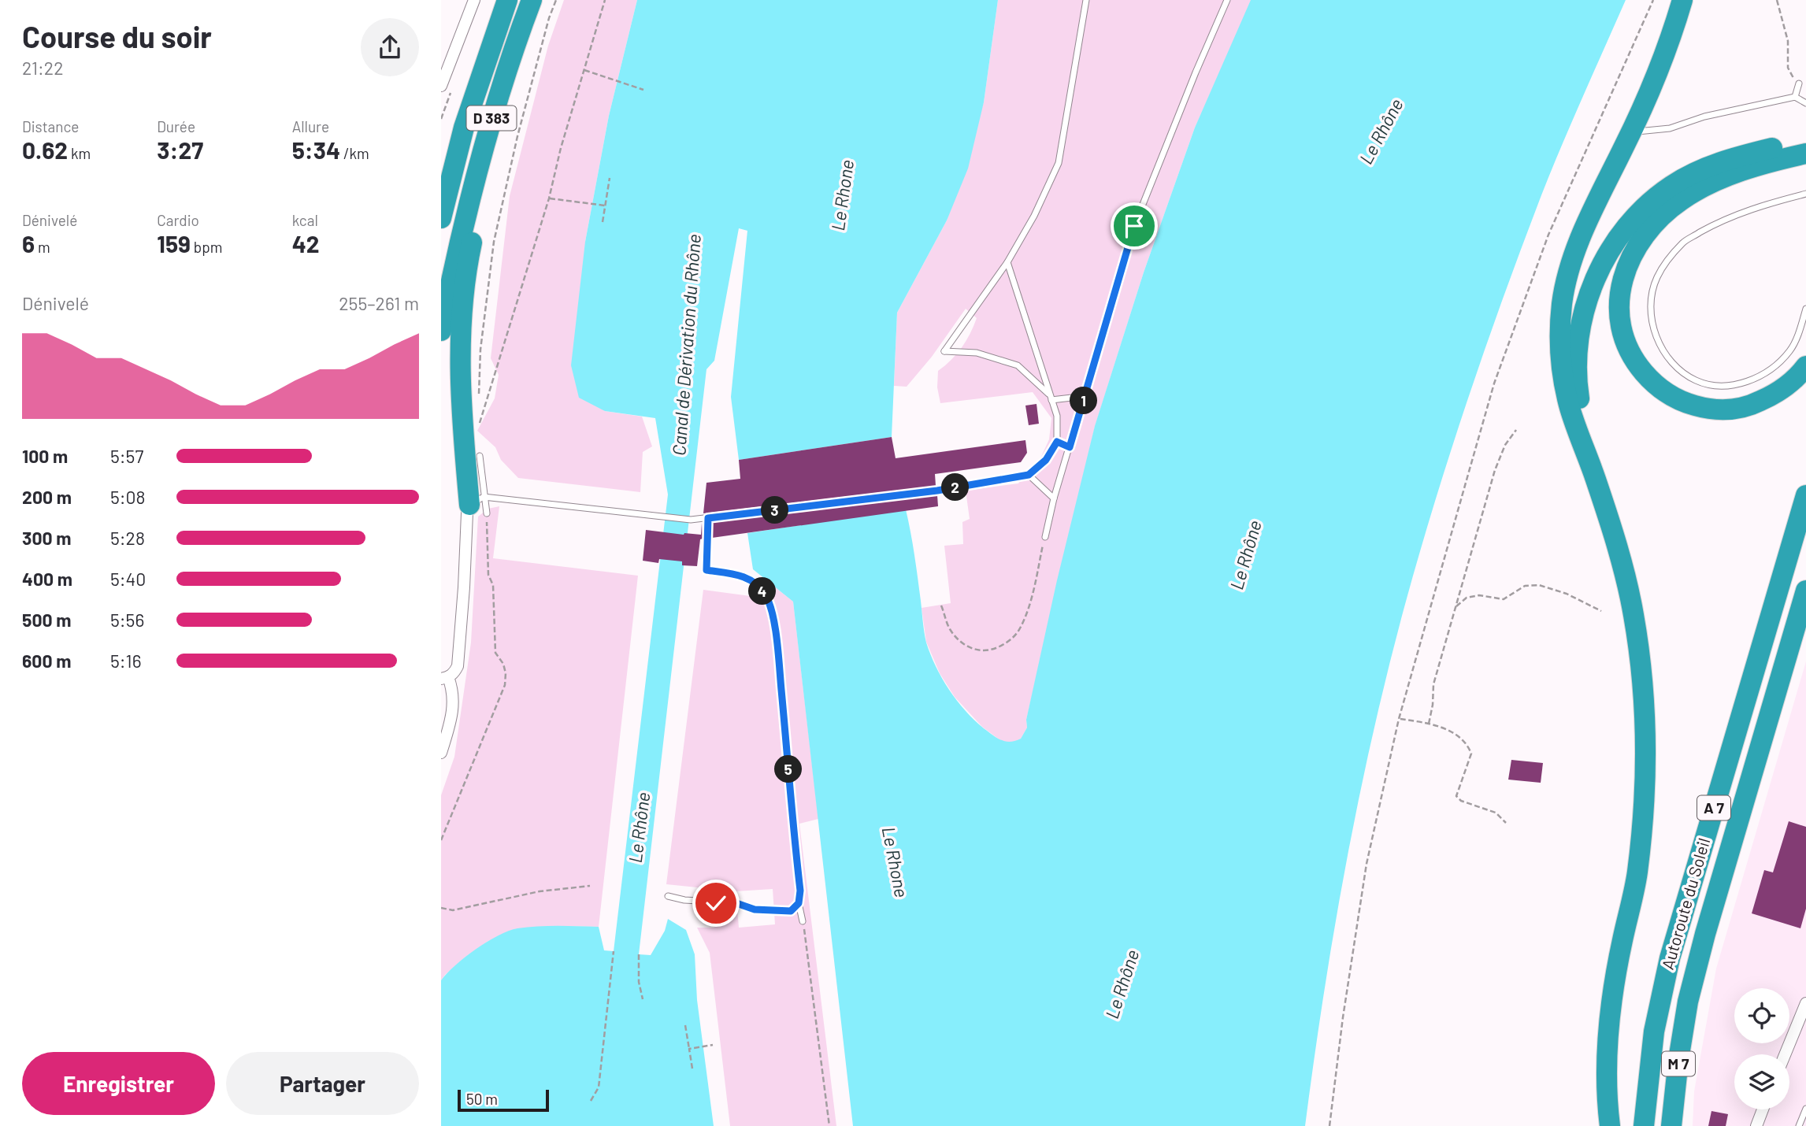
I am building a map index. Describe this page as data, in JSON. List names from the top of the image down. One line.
{"streets":{"highway":["D 383","A 7","Autoroute du Soleil","M 7"]},"water":["Le Rhône","Le Rhone","Canal de Dérivation du Rhône"],"scale_bar":"50 m","page":{"heading":["Course du soir","21:22"],"stats":[["Distance","0.62 km"],["Durée","3:27"],["Allure","5:34 /km"],["Dénivelé","6 m"],["Cardio","159 bpm"],["kcal","42"]],"chart":["Dénivelé","255–261 m"],"pins":["1","2","3","4","5"],"list":[{"name":"100 m","note":"5:57"},{"name":"200 m","note":"5:08"},{"name":"300 m","note":"5:28"},{"name":"400 m","note":"5:40"},{"name":"500 m","note":"5:56"},{"name":"600 m","note":"5:16"}],"buttons":["Enregistrer","Partager"],"scale":"50 m"}}
